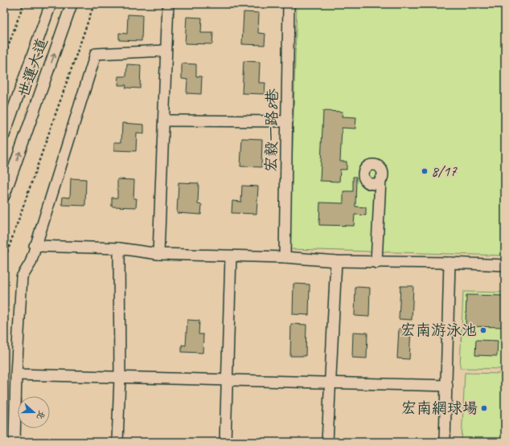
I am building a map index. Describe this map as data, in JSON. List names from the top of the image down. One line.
{"streets":{"street":["世運大道","宏毅一路8巷"]},"places":["8/17","宏南游泳池","宏南網球場"],"north":"right"}
